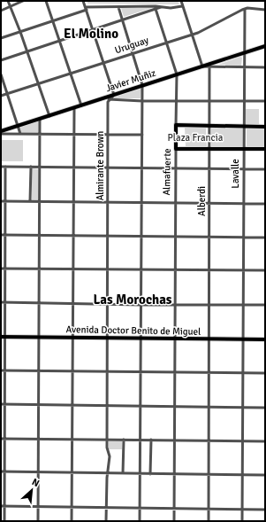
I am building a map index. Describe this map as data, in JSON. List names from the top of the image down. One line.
{"streets":{"main road":["Javier Muñiz","Almafuerte","Avenida Doctor Benito de Miguel"],"street":["Uruguay","Almirante Brown","Lavalle","Alberdi"]},"crossings":[["Uruguay","Almafuerte"],["Uruguay","Lavalle"],["Javier Muñiz","Almafuerte"],["Javier Muñiz","Lavalle"],["Javier Muñiz","Alberdi"],["Almirante Brown","Avenida Doctor Benito de Miguel"],["Almafuerte","Avenida Doctor Benito de Miguel"],["Lavalle","Avenida Doctor Benito de Miguel"],["Alberdi","Avenida Doctor Benito de Miguel"]],"districts":["El Molino","Las Morochas"],"parks":["Plaza Francia"],"north":"top right"}
